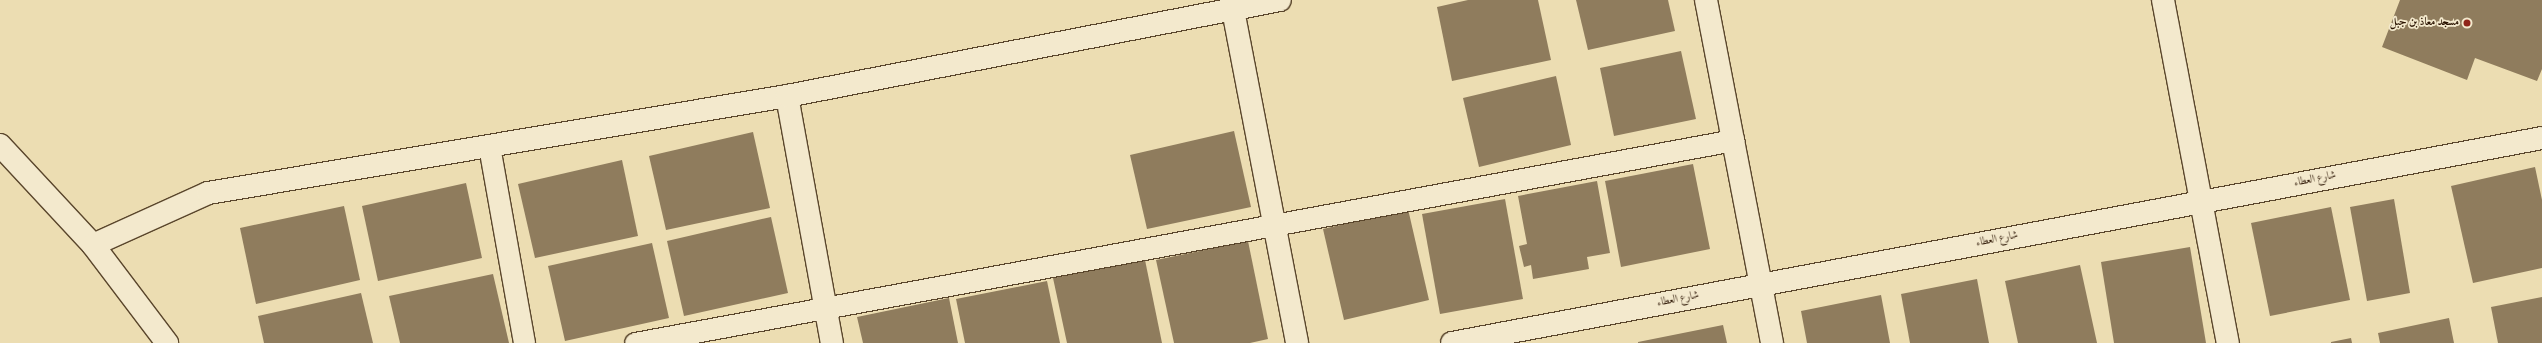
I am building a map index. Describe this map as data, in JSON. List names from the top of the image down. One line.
{"streets":{"street":["شارع العطاء"]},"places":["مسجد معاذ بن جبل"]}
